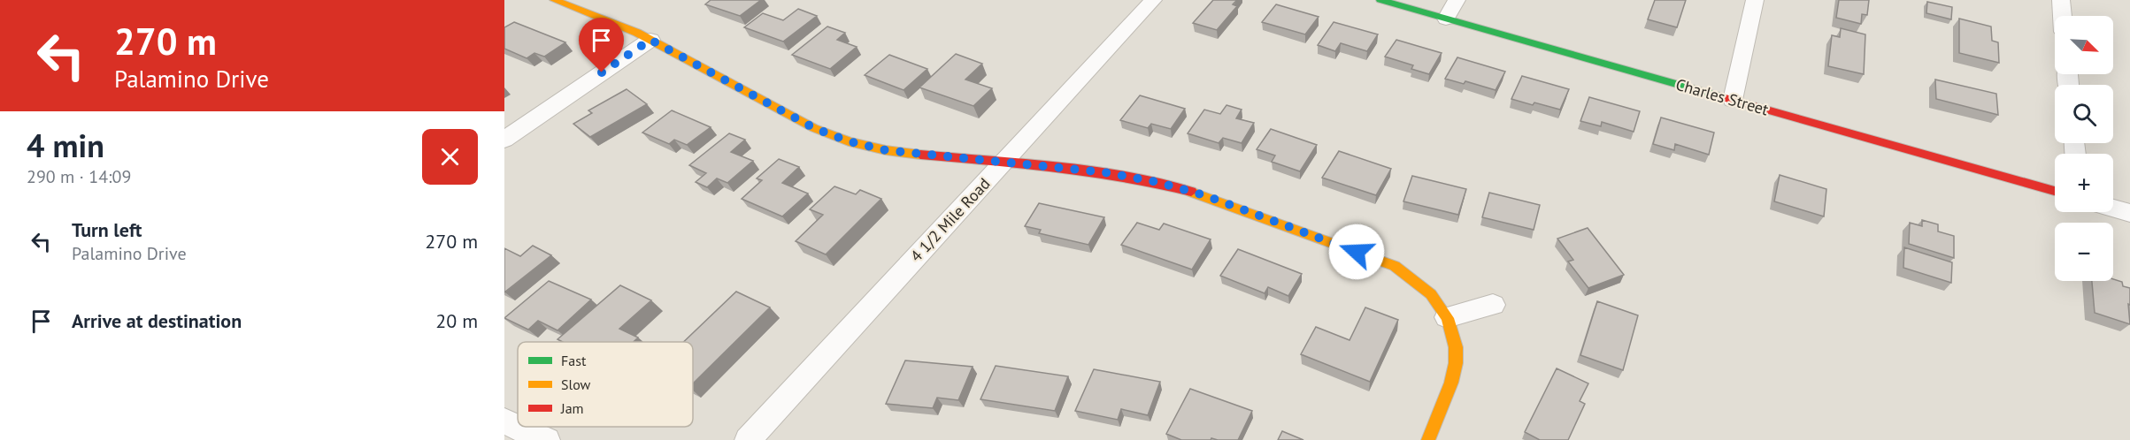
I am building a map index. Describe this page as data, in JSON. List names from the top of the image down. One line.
{"streets":{"street":["Charles Street","4 1/2 Mile Road"]},"legend":["Fast","Slow","Jam"],"north":"bottom right","page":{"turn":["270 m","Palamino Drive"],"map_buttons":["+","−"],"heading":["4 min","290 m · 14:09"],"list":[{"name":"Turn left","note":"Palamino Drive","value":"270 m"},{"name":"Arrive at destination","value":"20 m"}]}}
